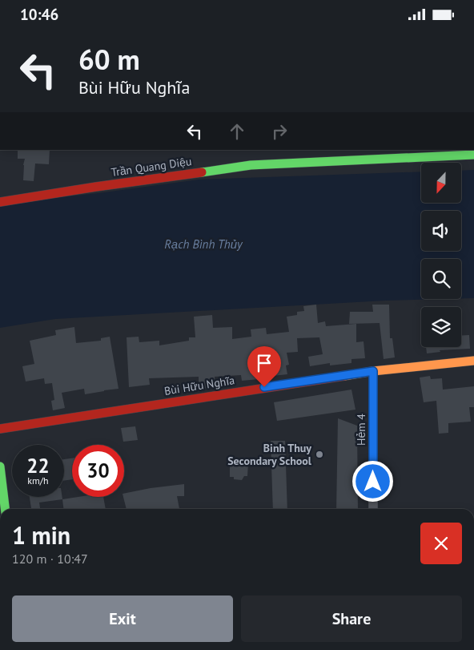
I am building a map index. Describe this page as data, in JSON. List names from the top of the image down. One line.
{"streets":{"street":["Trần Quang Diệu","Bùi Hữu Nghĩa","Hẻm 4"]},"crossings":[["Bùi Hữu Nghĩa","Hẻm 4"]],"water":["Rạch Bình Thủy"],"places":["Binh Thuy Secondary School"],"north":"bottom","page":{"status":"10:46","turn":["60 m","Bùi Hữu Nghĩa"],"speed":"22 km/h","limit":"30","heading":["1 min","120 m · 10:47"],"buttons":["Exit","Share"]}}
